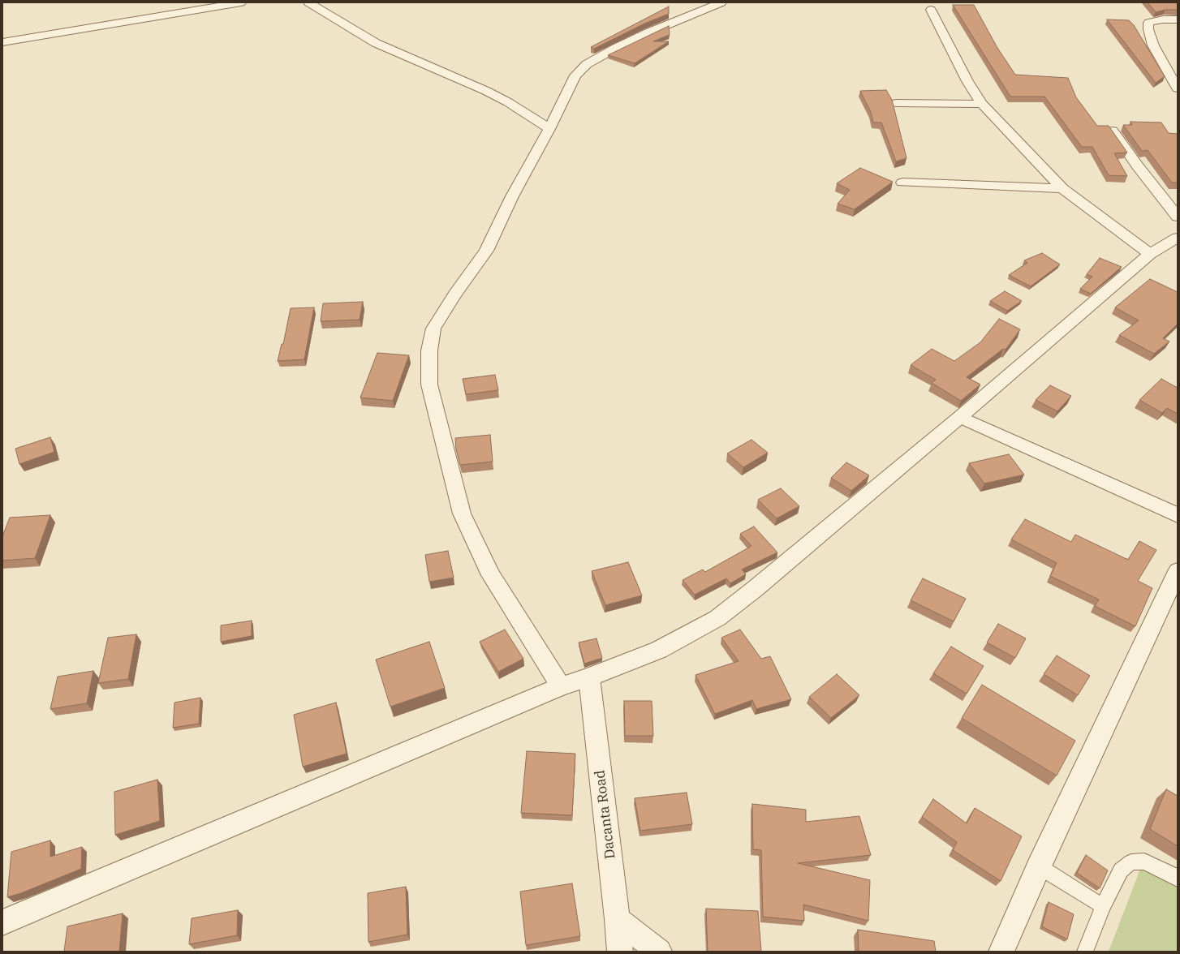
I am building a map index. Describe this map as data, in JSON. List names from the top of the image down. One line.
{"streets":{"street":["Dacanta Road"]}}
